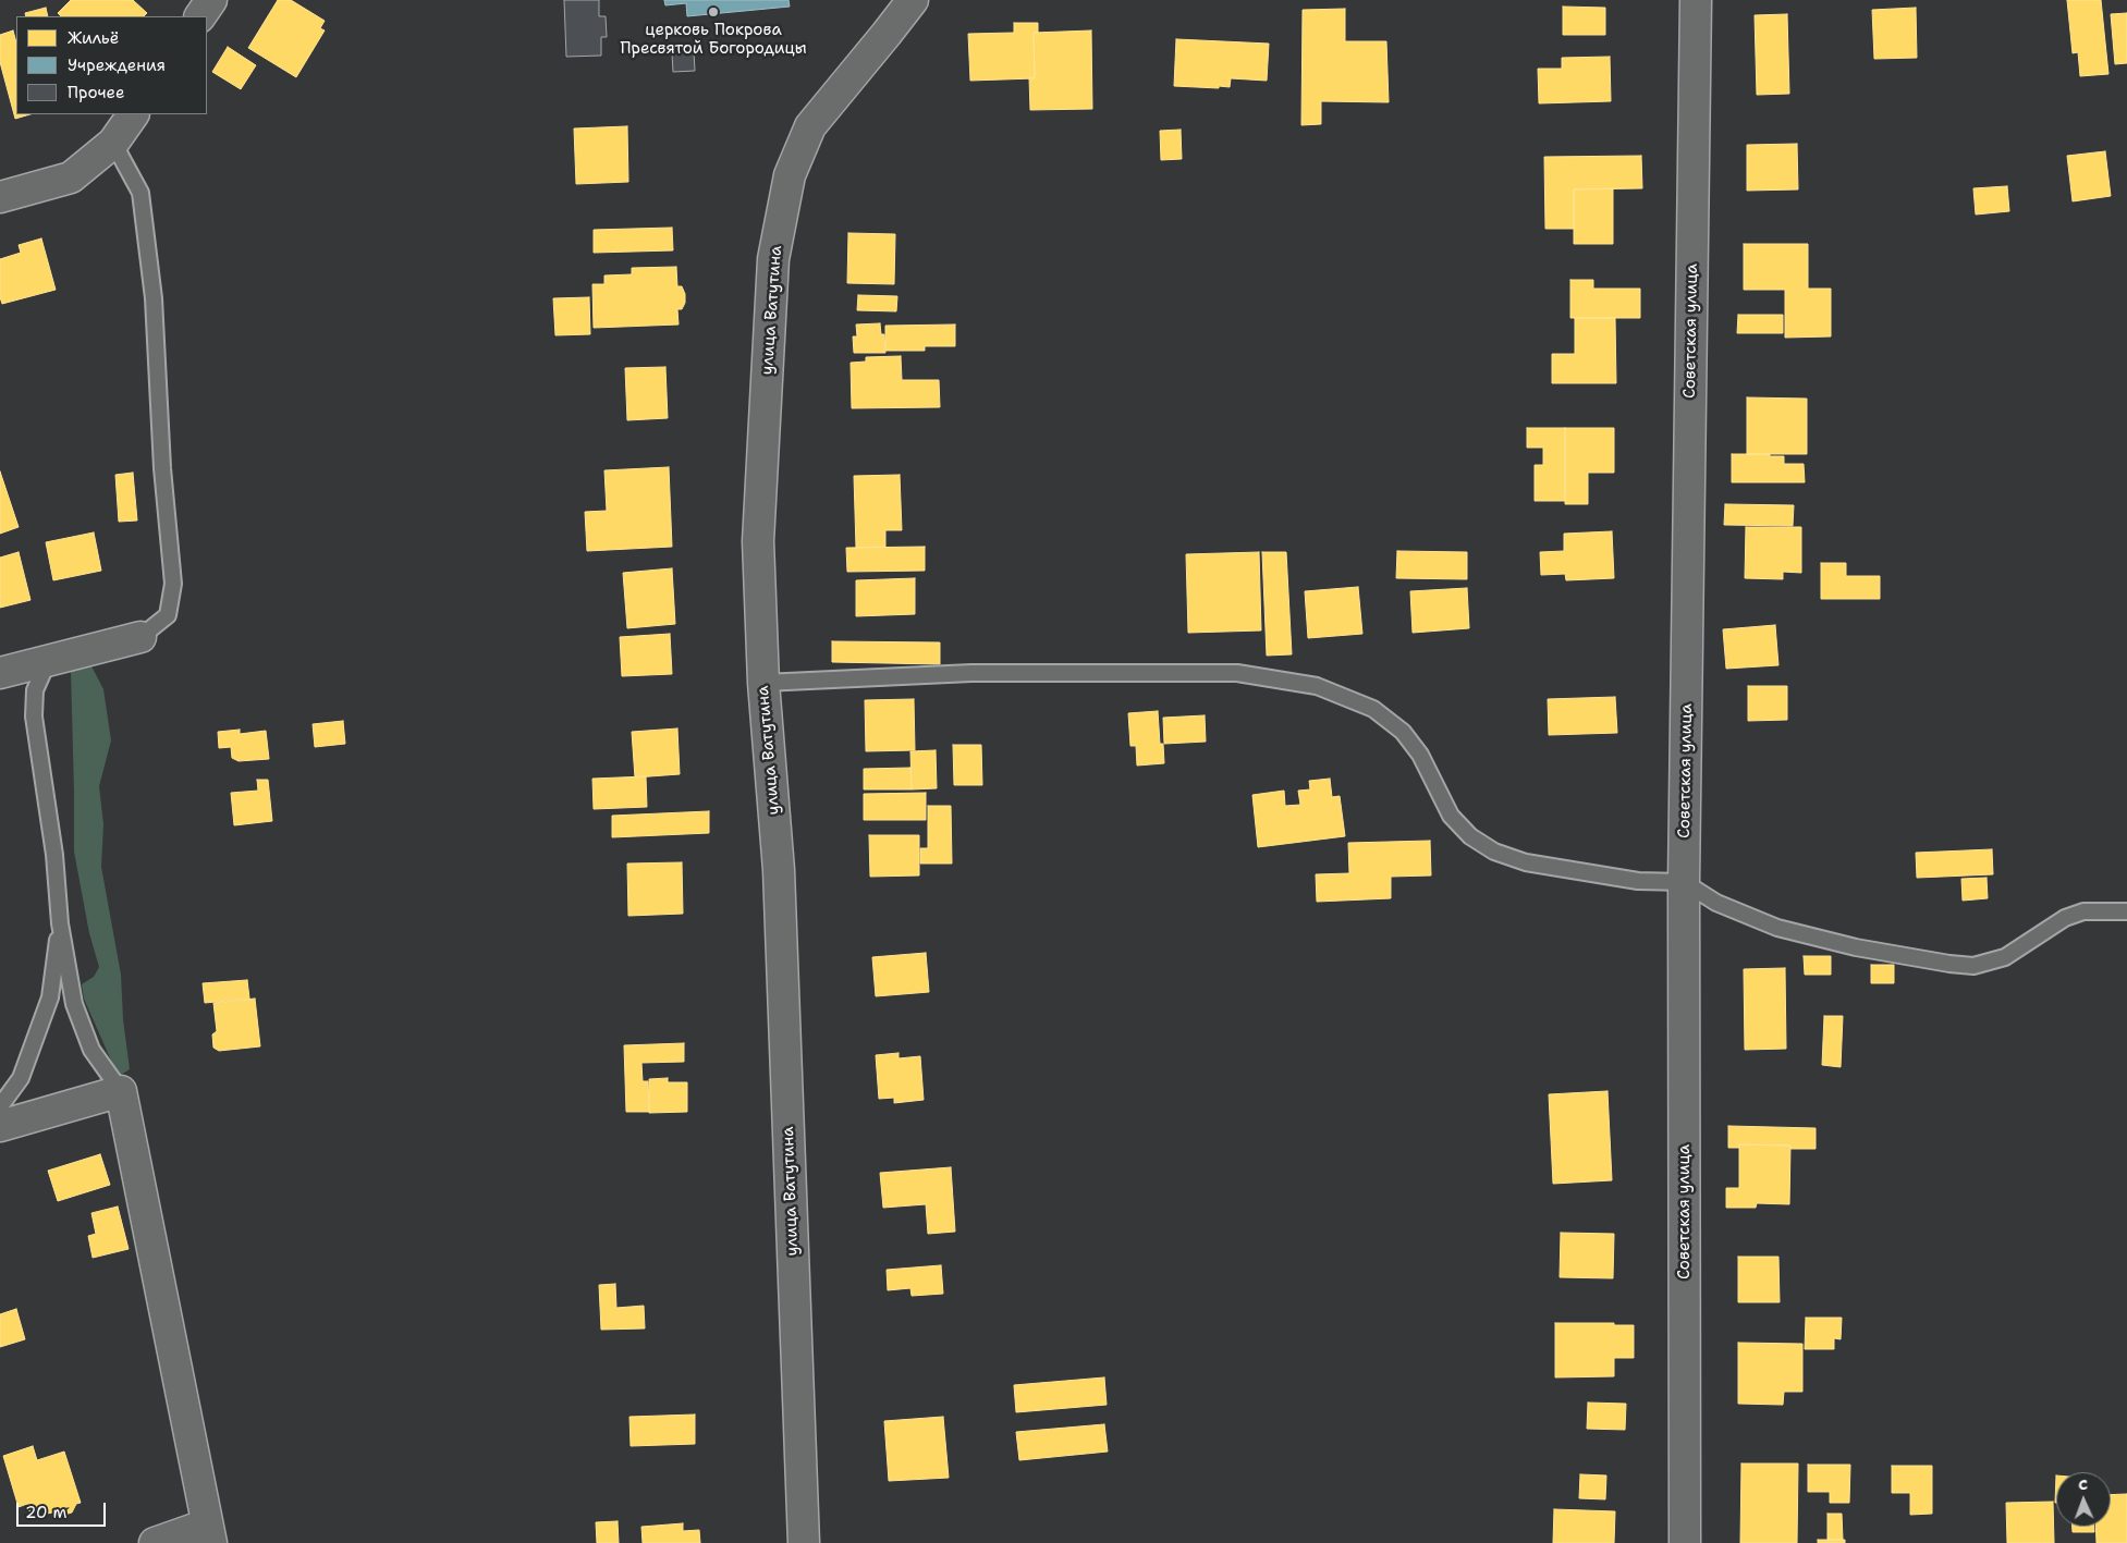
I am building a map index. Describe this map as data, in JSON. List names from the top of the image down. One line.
{"streets":{"street":["улица Ватутина","Советская улица"]},"places":["церковь Покрова Пресвятой Богородицы"],"legend":["Жильё","Учреждения","Прочее"],"scale_bar":"20 m","north":"top"}
